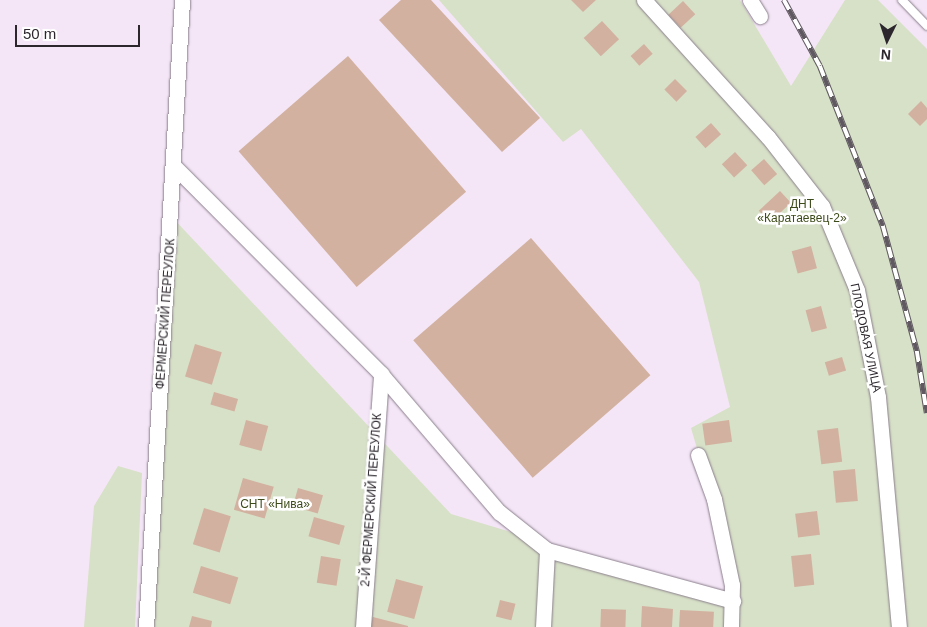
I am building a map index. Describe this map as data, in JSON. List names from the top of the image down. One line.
{"streets":{"street":["ФЕРМЕРСКИЙ ПЕРЕУЛОК","ПЛОДОВАЯ УЛИЦА","2-Й ФЕРМЕРСКИЙ ПЕРЕУЛОК"]},"parks":["ДНТ «Каратаевец-2»","СНТ «Нива»"],"scale_bar":"50 m","north":"bottom"}
